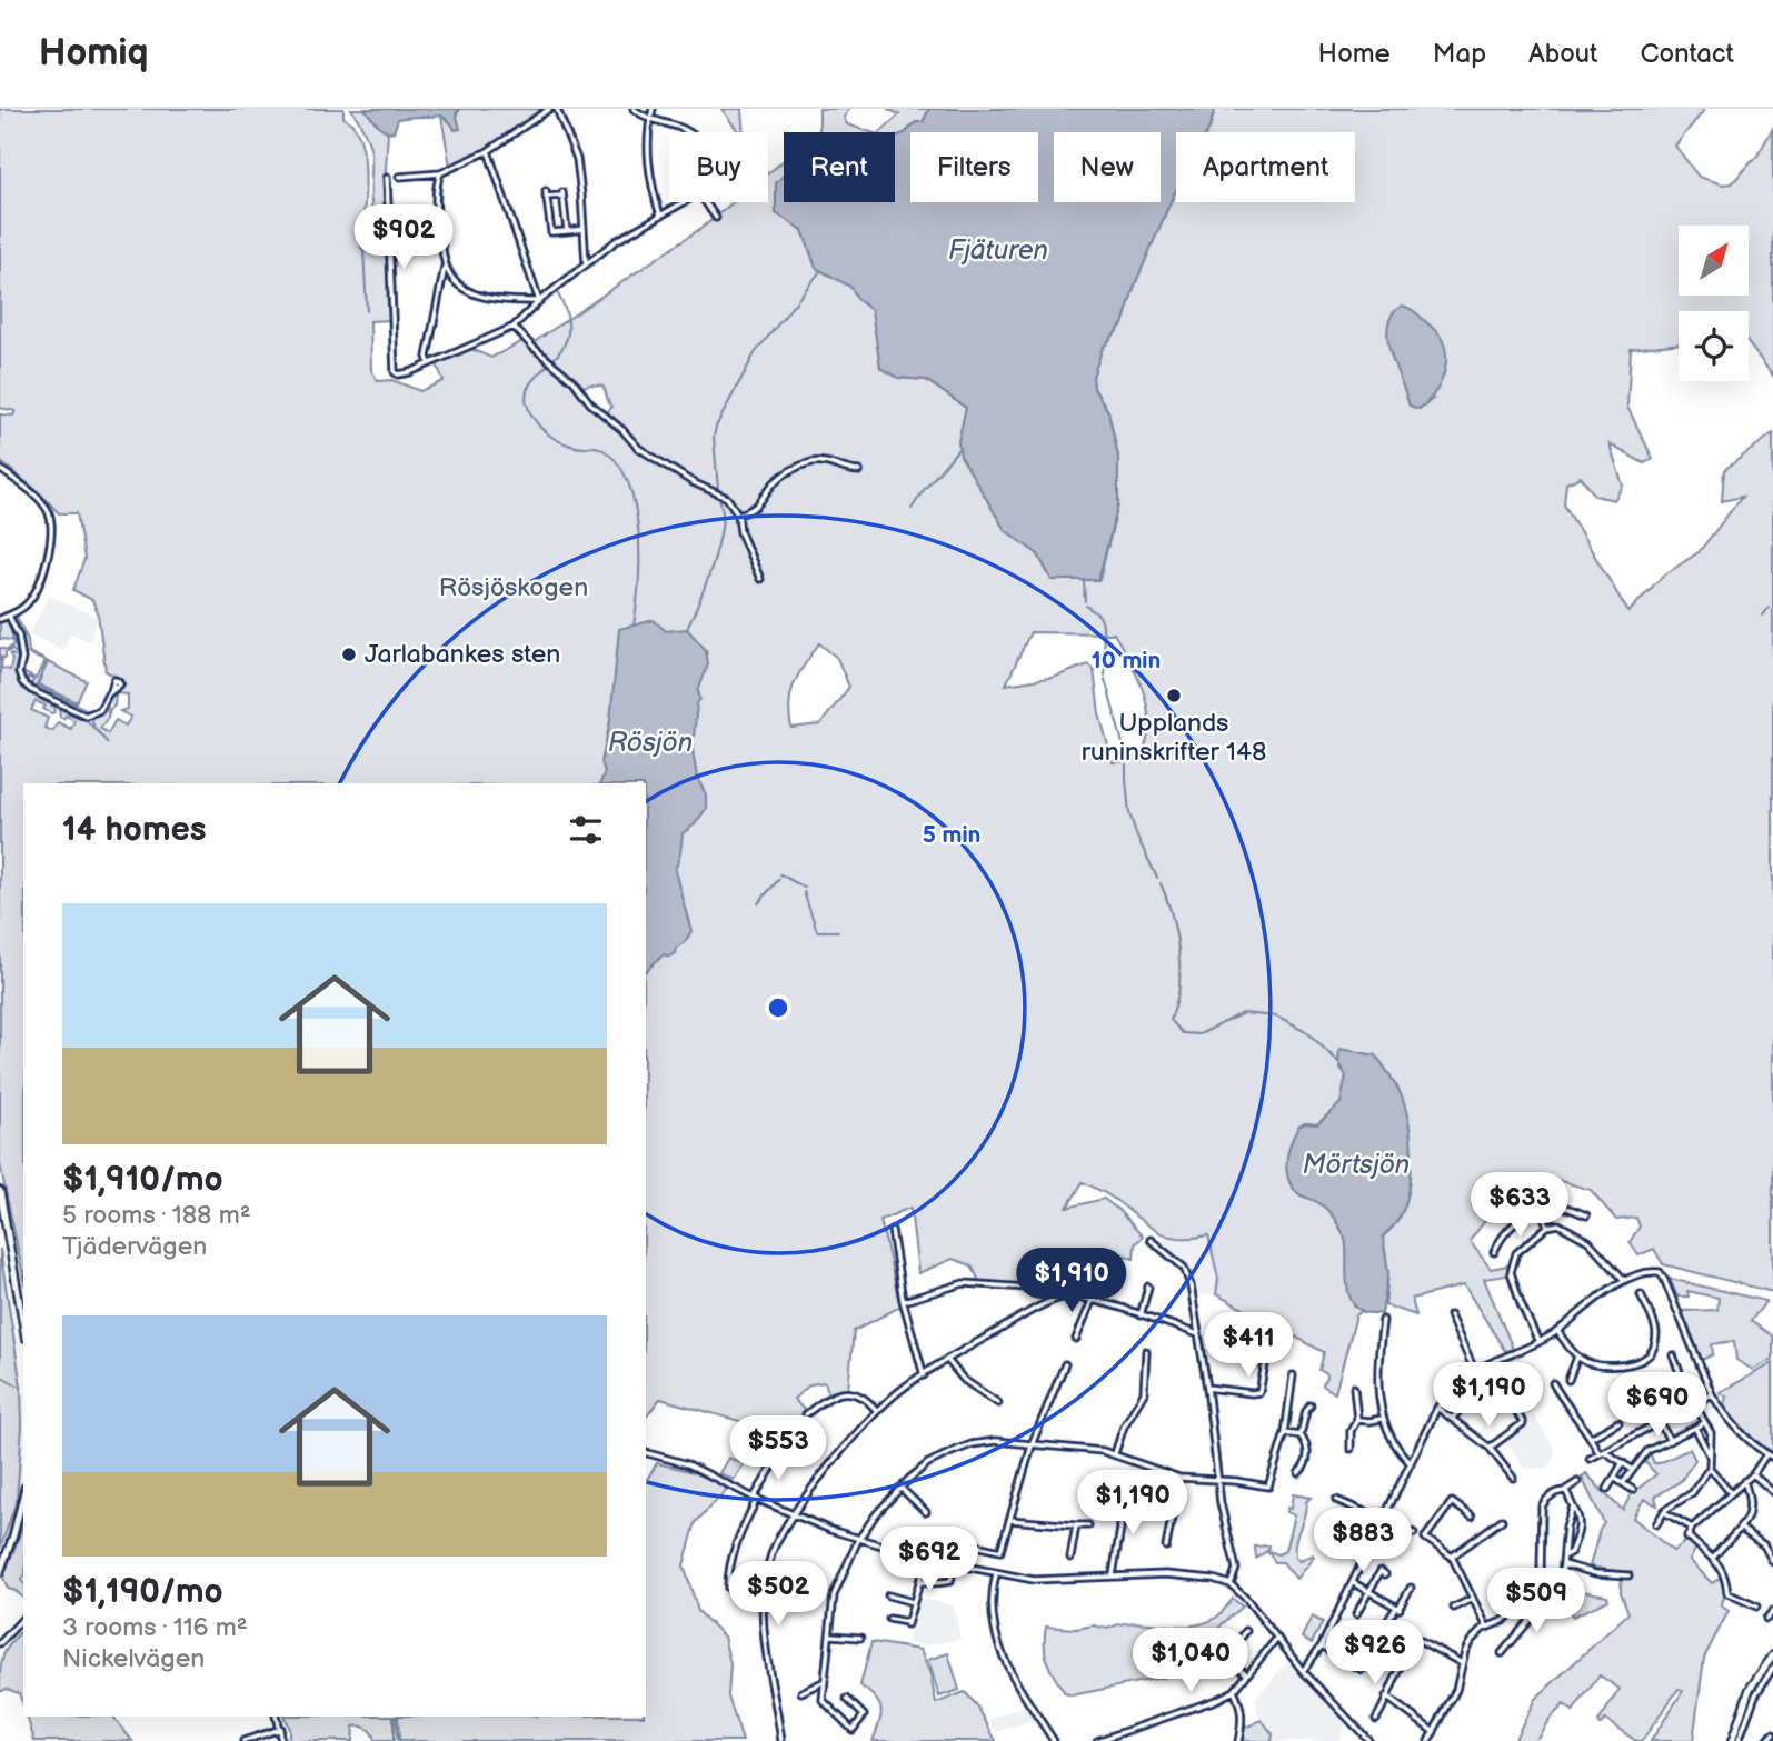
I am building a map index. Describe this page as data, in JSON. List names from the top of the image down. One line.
{"water":["Fjäturen","Rösjön","Mörtsjön"],"parks":["Rösjöskogen"],"places":["Jarlabankes sten","Upplands runinskrifter 148"],"north":"top right","page":{"header":"Homiq","nav":["Home","Map","About","Contact"],"chip":["Buy","Rent","Filters","New","Apartment"],"price":["$902","$633","$1,910","$411","$1,190","$690","$553","$1,190","$883","$692","$502","$509","$926","$1,040"],"heading":"14 homes","list":[{"name":"$1,910/mo","note":"5 rooms · 188 m² · Tjädervägen"},{"name":"$1,190/mo","note":"3 rooms · 116 m² · Nickelvägen"}]},"rings":["10 min","5 min"]}
